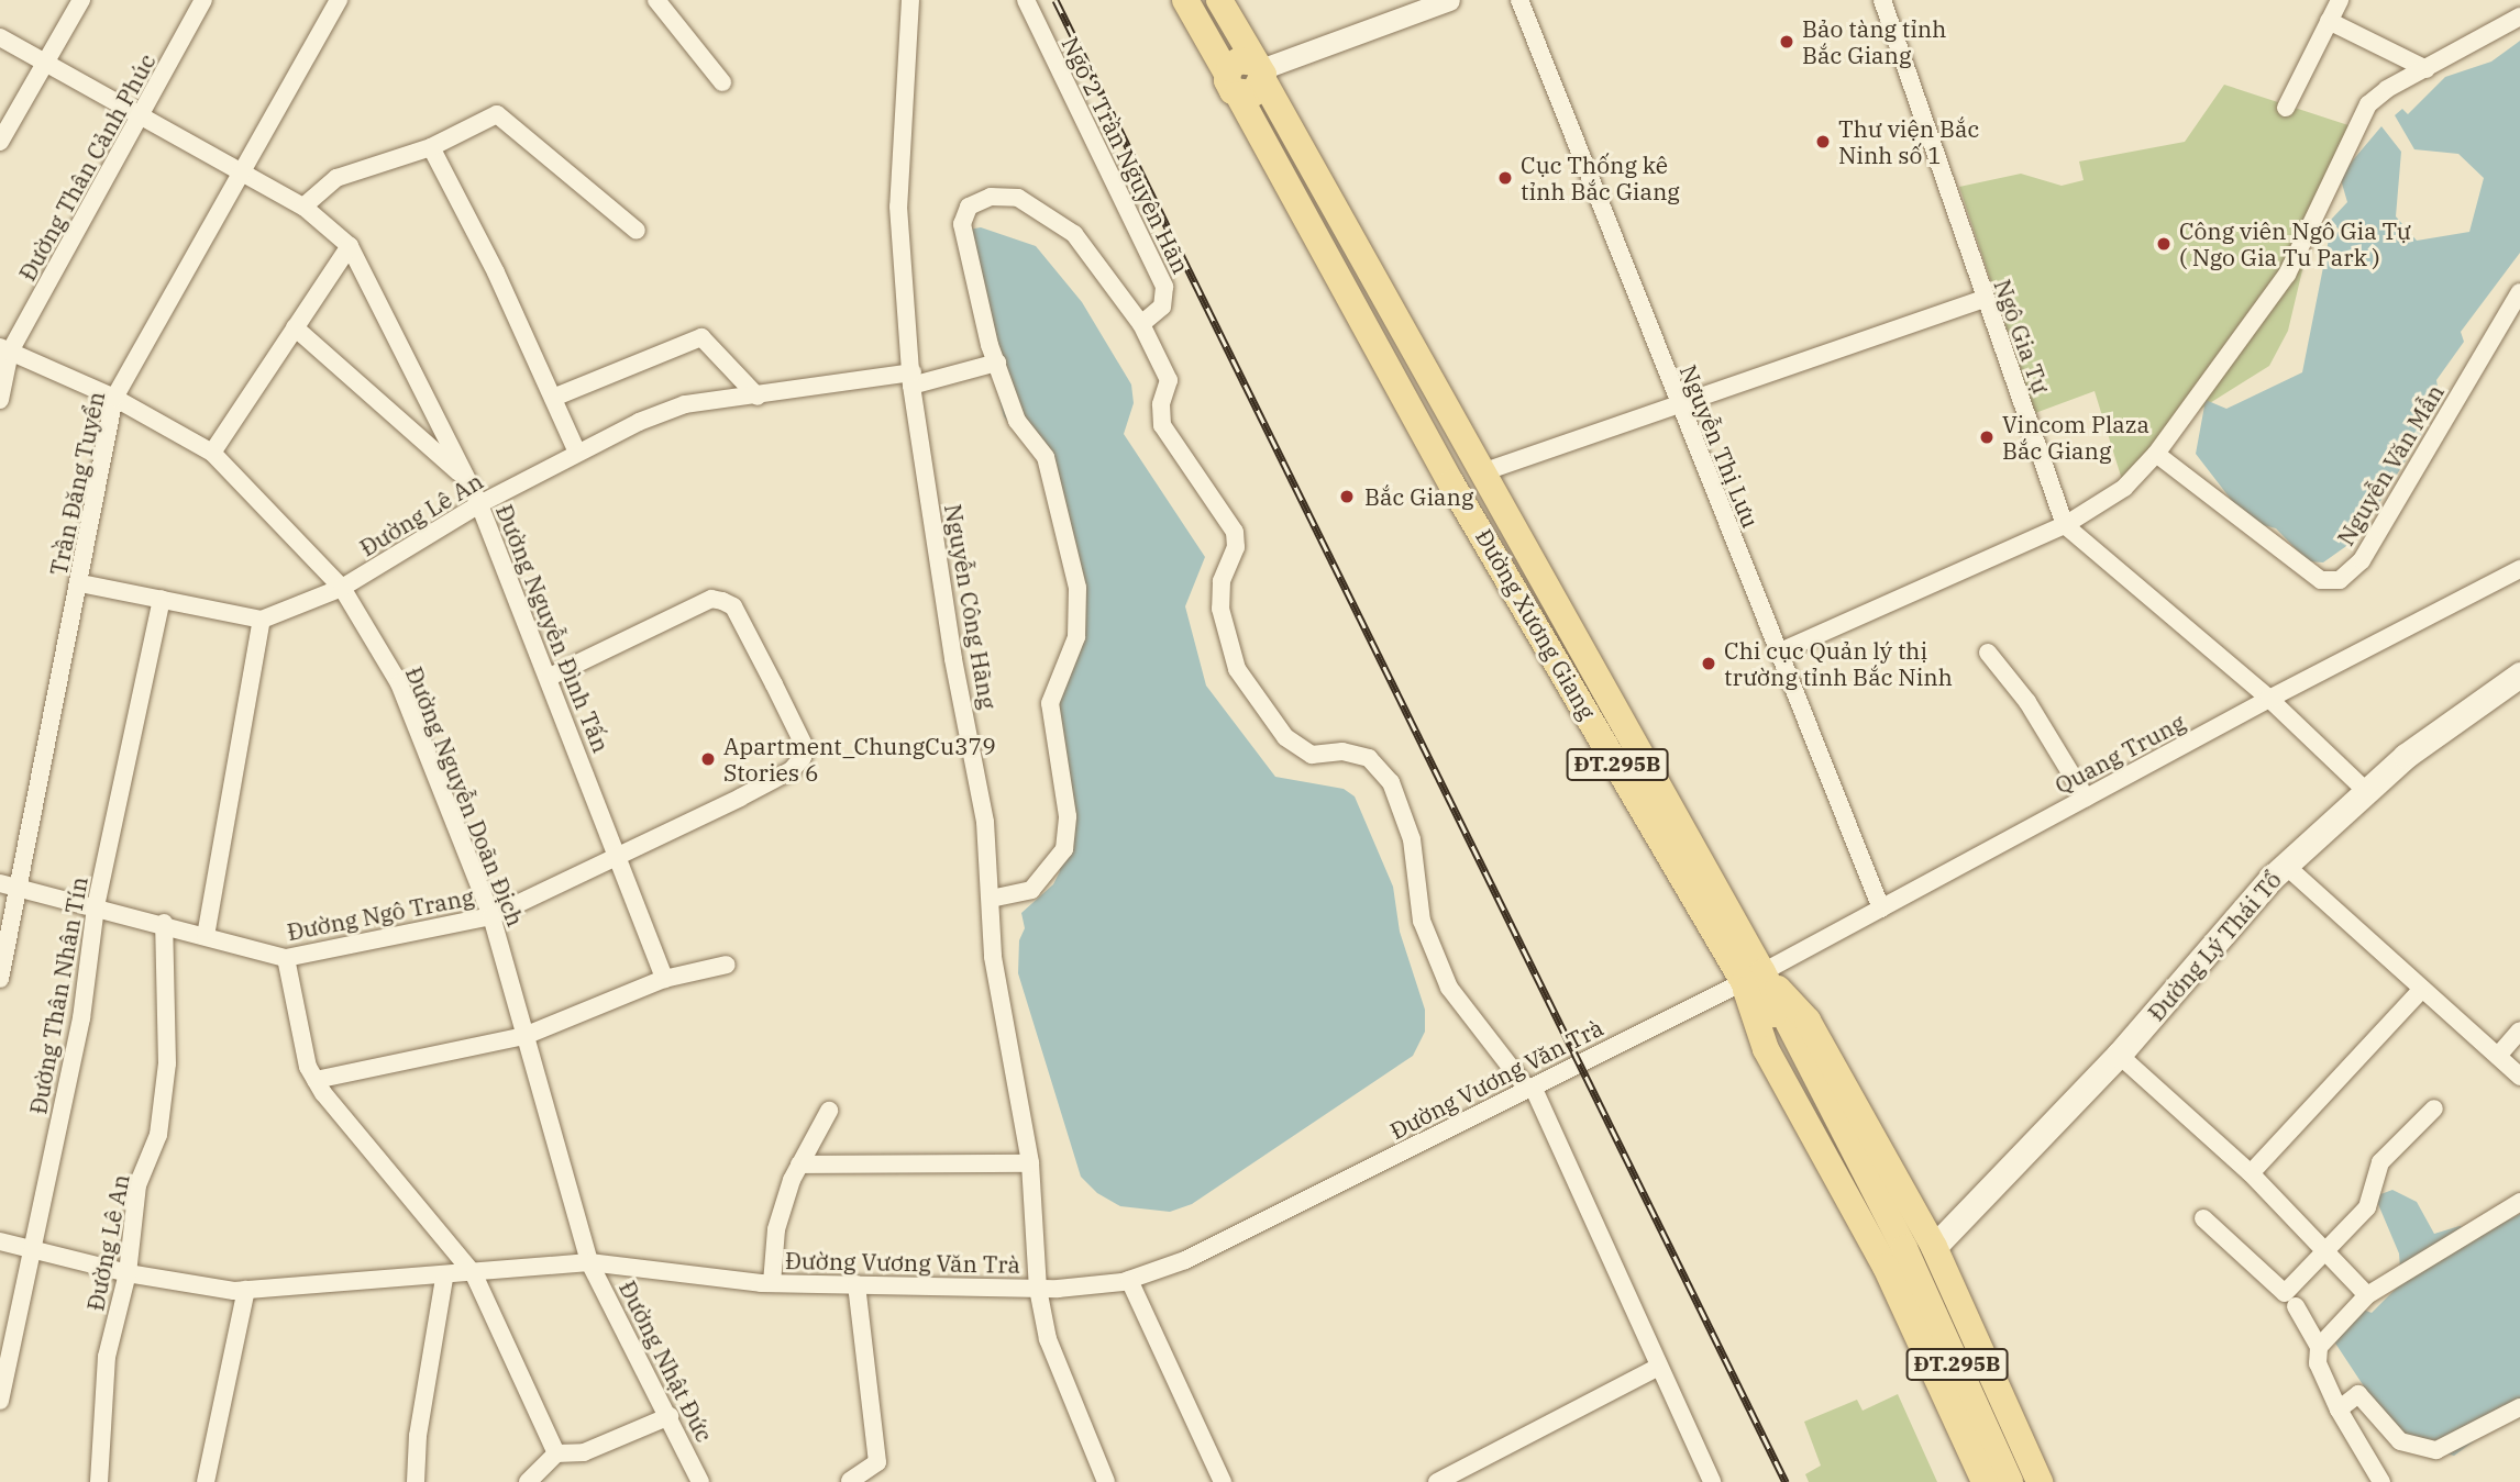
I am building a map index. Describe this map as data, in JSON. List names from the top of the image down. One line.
{"streets":{"main road":["Đường Xương Giang","ĐT.295B","Đường Lý Thái Tổ"],"street":["Ngõ 2 Trần Nguyên Hãn","Đường Thân Cảnh Phúc","Ngô Gia Tự","Nguyễn Thị Lưu","Nguyễn Văn Mẫn","Trần Đăng Tuyển","Đường Lê An","Nguyễn Công Hãng","Đường Nguyễn Đình Tấn","Quang Trung","Đường Nguyễn Doãn Địch","Đường Ngô Trang","Đường Thân Nhân Tín","Đường Vương Văn Trà","Đường Nhật Đức"]},"crossings":[["Đường Thân Cảnh Phúc","Đường Nguyễn Đình Tấn"],["Đường Thân Cảnh Phúc","Đường Nguyễn Doãn Địch"],["Ngô Gia Tự","Quang Trung"],["Ngô Gia Tự","Đường Lý Thái Tổ"],["Nguyễn Thị Lưu","Quang Trung"],["Trần Đăng Tuyển","Đường Nguyễn Đình Tấn"],["Trần Đăng Tuyển","Đường Nguyễn Doãn Địch"],["Trần Đăng Tuyển","Đường Ngô Trang"],["Đường Lê An","Nguyễn Công Hãng"],["Đường Lê An","Đường Nguyễn Đình Tấn"],["Đường Lê An","Đường Nguyễn Doãn Địch"],["Đường Lê An","Đường Ngô Trang"],["Đường Lê An","Đường Vương Văn Trà"],["Nguyễn Công Hãng","Đường Vương Văn Trà"],["Đường Xương Giang","Quang Trung"],["Đường Xương Giang","Đường Vương Văn Trà"],["Đường Nguyễn Đình Tấn","Đường Ngô Trang"],["Quang Trung","Đường Vương Văn Trà"],["Đường Nguyễn Doãn Địch","Đường Ngô Trang"],["Đường Nguyễn Doãn Địch","Đường Vương Văn Trà"],["Đường Nguyễn Doãn Địch","Đường Nhật Đức"],["Đường Ngô Trang","Đường Thân Nhân Tín"],["Đường Thân Nhân Tín","Đường Vương Văn Trà"],["Đường Vương Văn Trà","Đường Nhật Đức"]],"places":["Bảo tàng tỉnh Bắc Giang","Thư viện Bắc Ninh số 1","Cục Thống kê tỉnh Bắc Giang","Công viên Ngô Gia Tự ( Ngo Gia Tu Park )","Vincom Plaza Bắc Giang","Bắc Giang","Chi cục Quản lý thị trường tỉnh Bắc Ninh","Apartment_ChungCu379 Stories 6"]}
